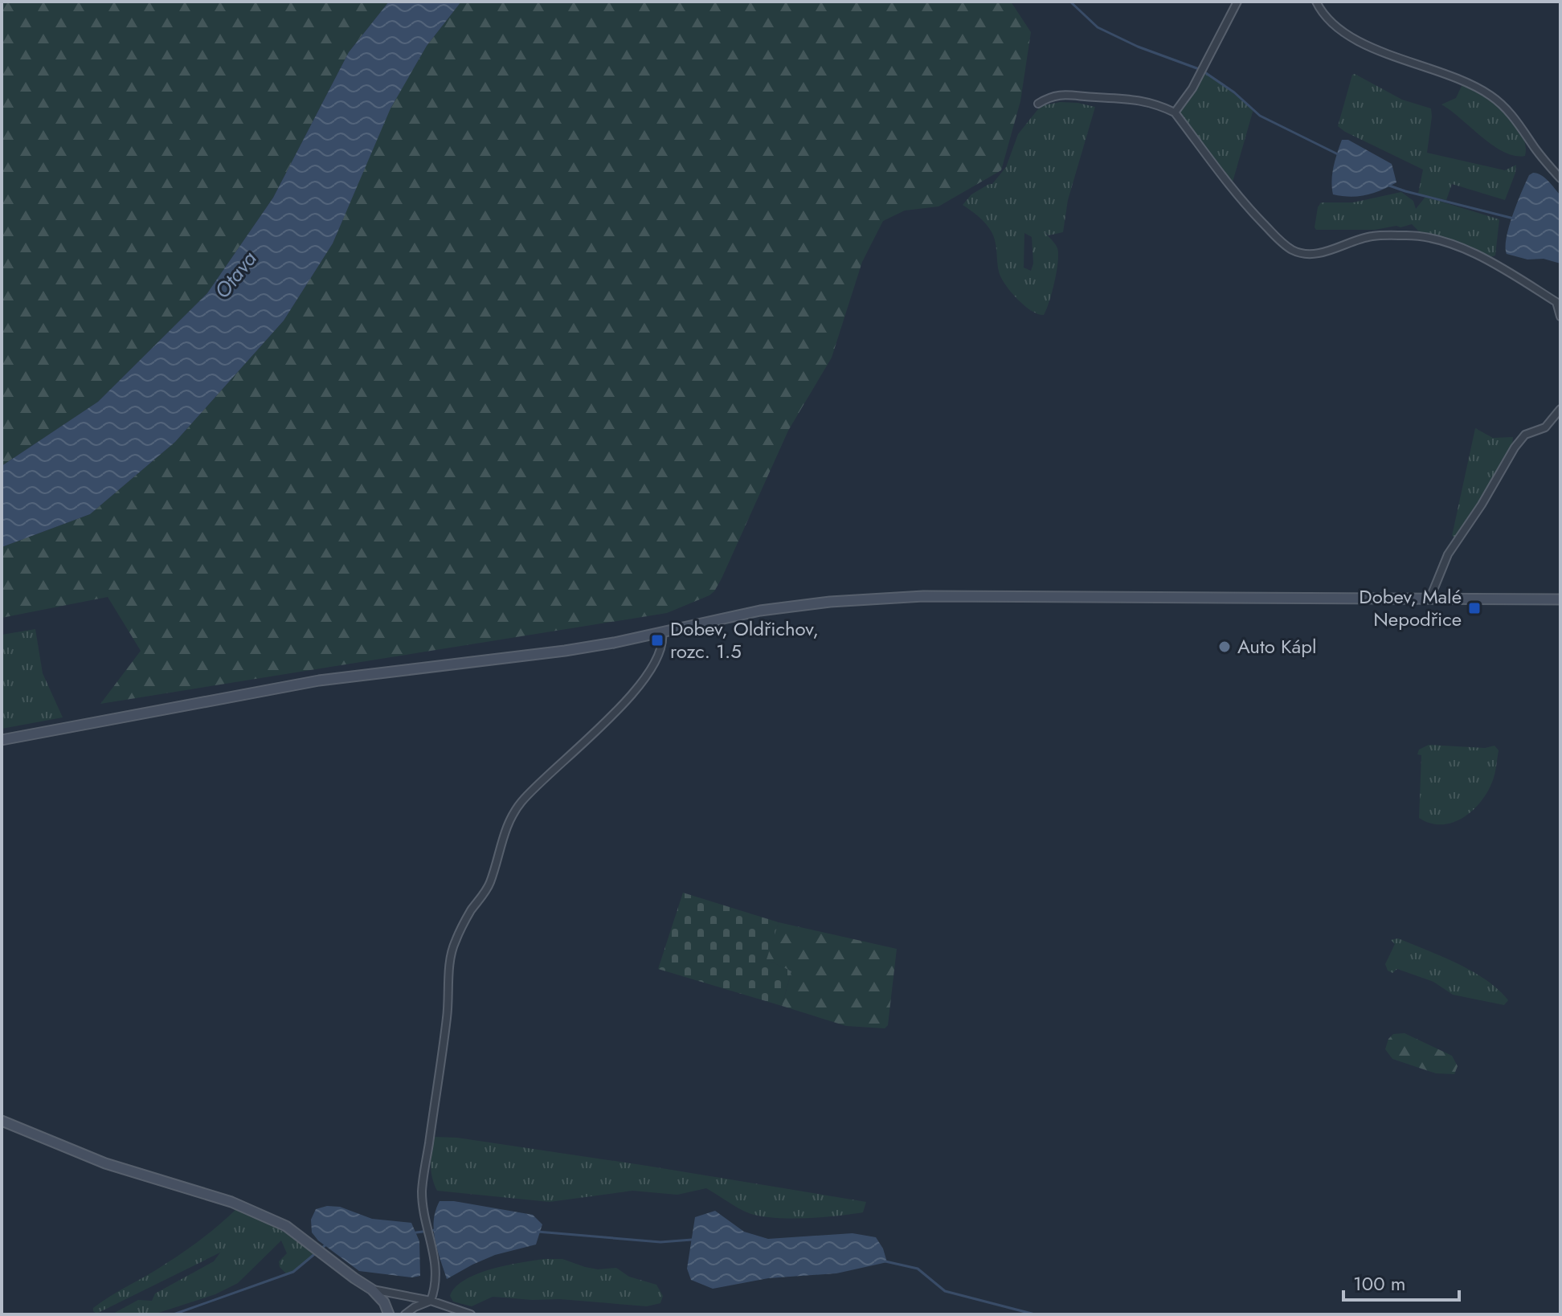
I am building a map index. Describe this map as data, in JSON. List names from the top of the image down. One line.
{"water":["Otava"],"places":{"transit":["Dobev, Malé Nepodřice","Dobev, Oldřichov, rozc. 1.5"],"other":["Auto Kápl"]},"scale_bar":"100 m"}
